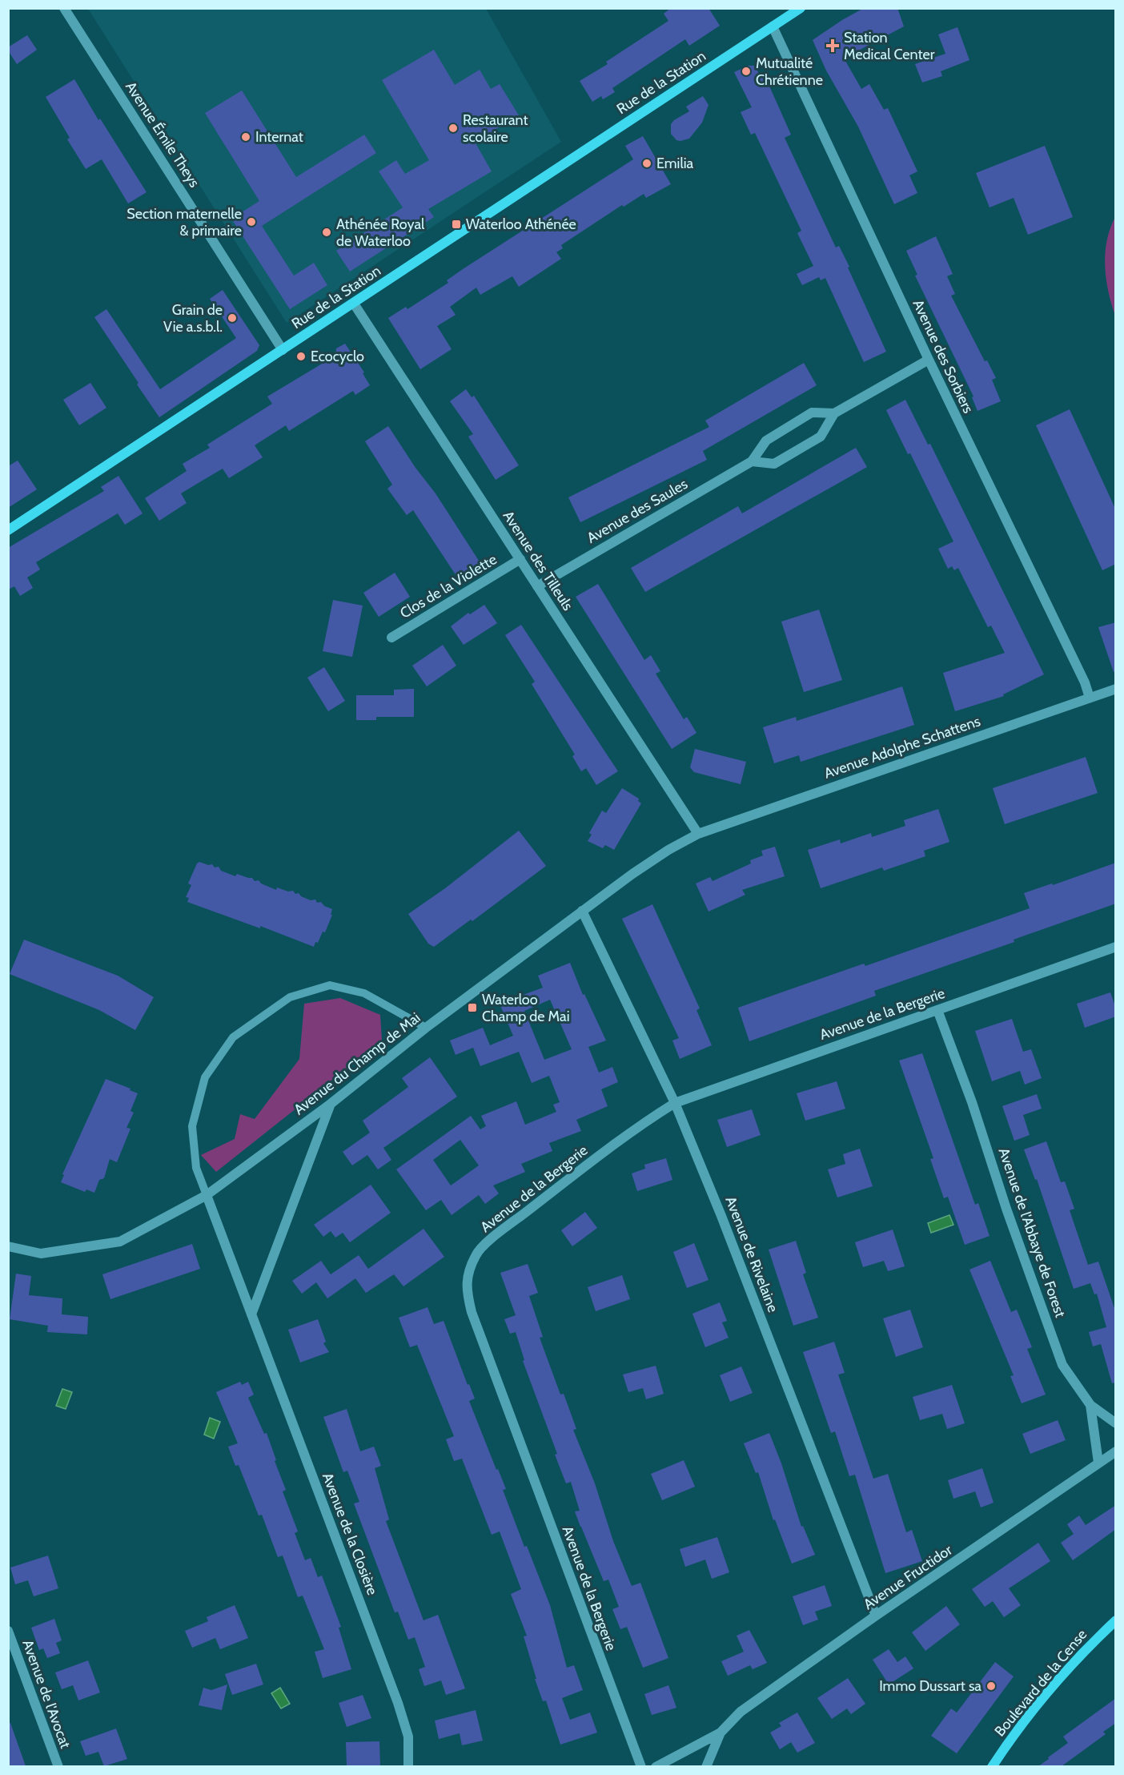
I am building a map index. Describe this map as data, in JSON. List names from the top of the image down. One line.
{"streets":{"street":["Rue de la Station","Avenue Émile Theys","Avenue des Sorbiers","Avenue des Saules","Avenue des Tilleuls","Clos de la Violette","Avenue Adolphe Schattens","Avenue de la Bergerie","Avenue du Champ de Mai","Avenue de l'Abbaye de Forest","Avenue de Rivelaine","Avenue de la Closière","Avenue Fructidor","Boulevard de la Cense","Avenue de l'Avocat"]},"crossings":[["Rue de la Station","Avenue Émile Theys"],["Rue de la Station","Avenue des Sorbiers"],["Rue de la Station","Avenue des Tilleuls"],["Avenue des Sorbiers","Avenue des Saules"],["Avenue des Sorbiers","Avenue Adolphe Schattens"],["Avenue des Saules","Avenue des Tilleuls"],["Avenue des Tilleuls","Clos de la Violette"],["Avenue des Tilleuls","Avenue Adolphe Schattens"],["Avenue des Tilleuls","Avenue du Champ de Mai"],["Avenue Adolphe Schattens","Avenue du Champ de Mai"],["Avenue de la Bergerie","Avenue de l'Abbaye de Forest"],["Avenue de la Bergerie","Avenue de Rivelaine"],["Avenue du Champ de Mai","Avenue de Rivelaine"],["Avenue du Champ de Mai","Avenue de la Closière"],["Avenue de l'Abbaye de Forest","Avenue Fructidor"],["Avenue de Rivelaine","Avenue Fructidor"]],"places":{"health":["Station Medical Center"],"other":["Mutualité Chrétienne","Restaurant scolaire","Internat","Emilia","Section maternelle & primaire","Athénée Royal de Waterloo","Grain de Vie a.s.b.l.","Ecocyclo","Immo Dussart sa"],"transit":["Waterloo Athénée","Waterloo Champ de Mai"]}}
